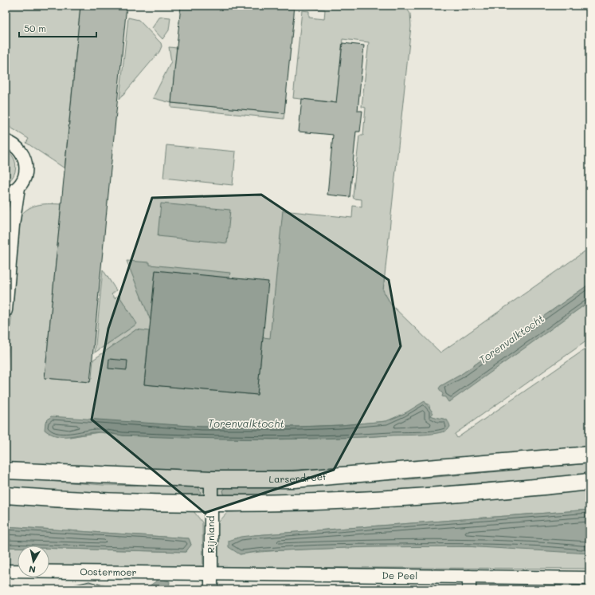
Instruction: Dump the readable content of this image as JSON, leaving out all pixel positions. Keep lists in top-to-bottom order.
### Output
{
  "streets": {
    "main road": ["Larserdreef"],
    "street": ["Rijnland", "Oostermoer", "De Peel"]
  },
  "crossings": [
    ["Larserdreef", "Rijnland"],
    ["Rijnland", "Oostermoer"],
    ["Rijnland", "De Peel"],
    ["Oostermoer", "De Peel"]
  ],
  "water": ["Torenvalktocht"],
  "scale_bar": "50 m",
  "north": "bottom"
}
